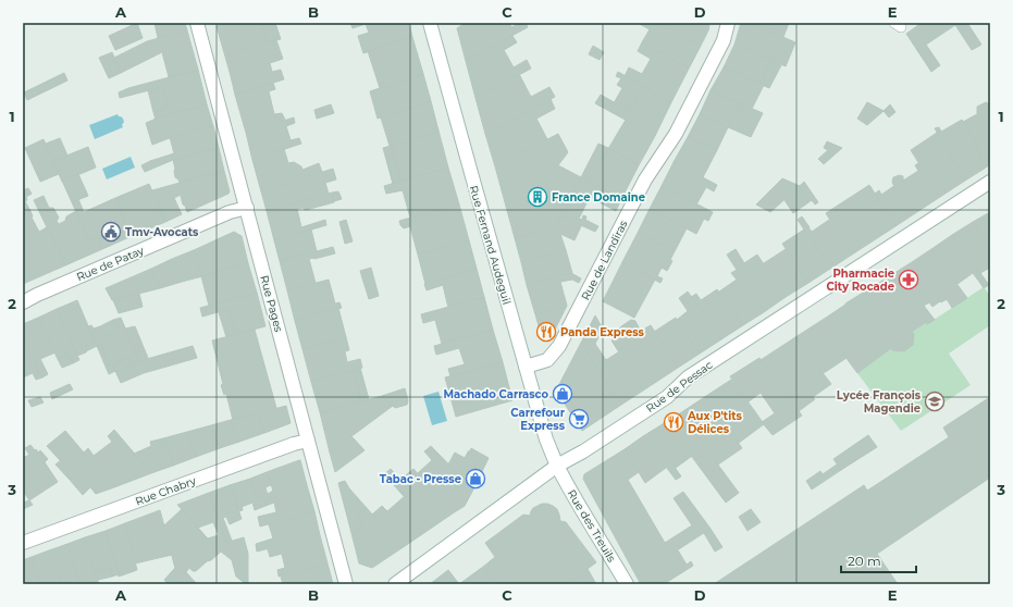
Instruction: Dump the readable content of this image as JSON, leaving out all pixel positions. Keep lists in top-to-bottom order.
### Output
{
  "streets": {
    "street": [
      "Rue Fernand Audeguil",
      "Rue de Landiras",
      "Rue de Patay",
      "Rue Pages",
      "Rue de Pessac",
      "Rue Chabry",
      "Rue des Treuils"
    ]
  },
  "crossings": [
    ["Rue Fernand Audeguil", "Rue de Landiras"],
    ["Rue Fernand Audeguil", "Rue de Pessac"],
    ["Rue Fernand Audeguil", "Rue des Treuils"],
    ["Rue de Patay", "Rue Pages"],
    ["Rue Pages", "Rue Chabry"],
    ["Rue de Pessac", "Rue des Treuils"]
  ],
  "places": {
    "building": ["France Domaine"],
    "public building": ["Tmv-Avocats"],
    "pharmacy": ["Pharmacie City Rocade"],
    "restaurant": ["Panda Express", "Aux P'tits Délices"],
    "shop": ["Machado Carrasco", "Tabac - Presse"],
    "school or university": ["Lycée François Magendie"],
    "supermarket": ["Carrefour Express"]
  },
  "scale_bar": "20 m",
  "grid": {
    "columns": [
      "A",
      "B",
      "C",
      "D",
      "E"
    ],
    "rows": ["1", "2", "3"]
  }
}
